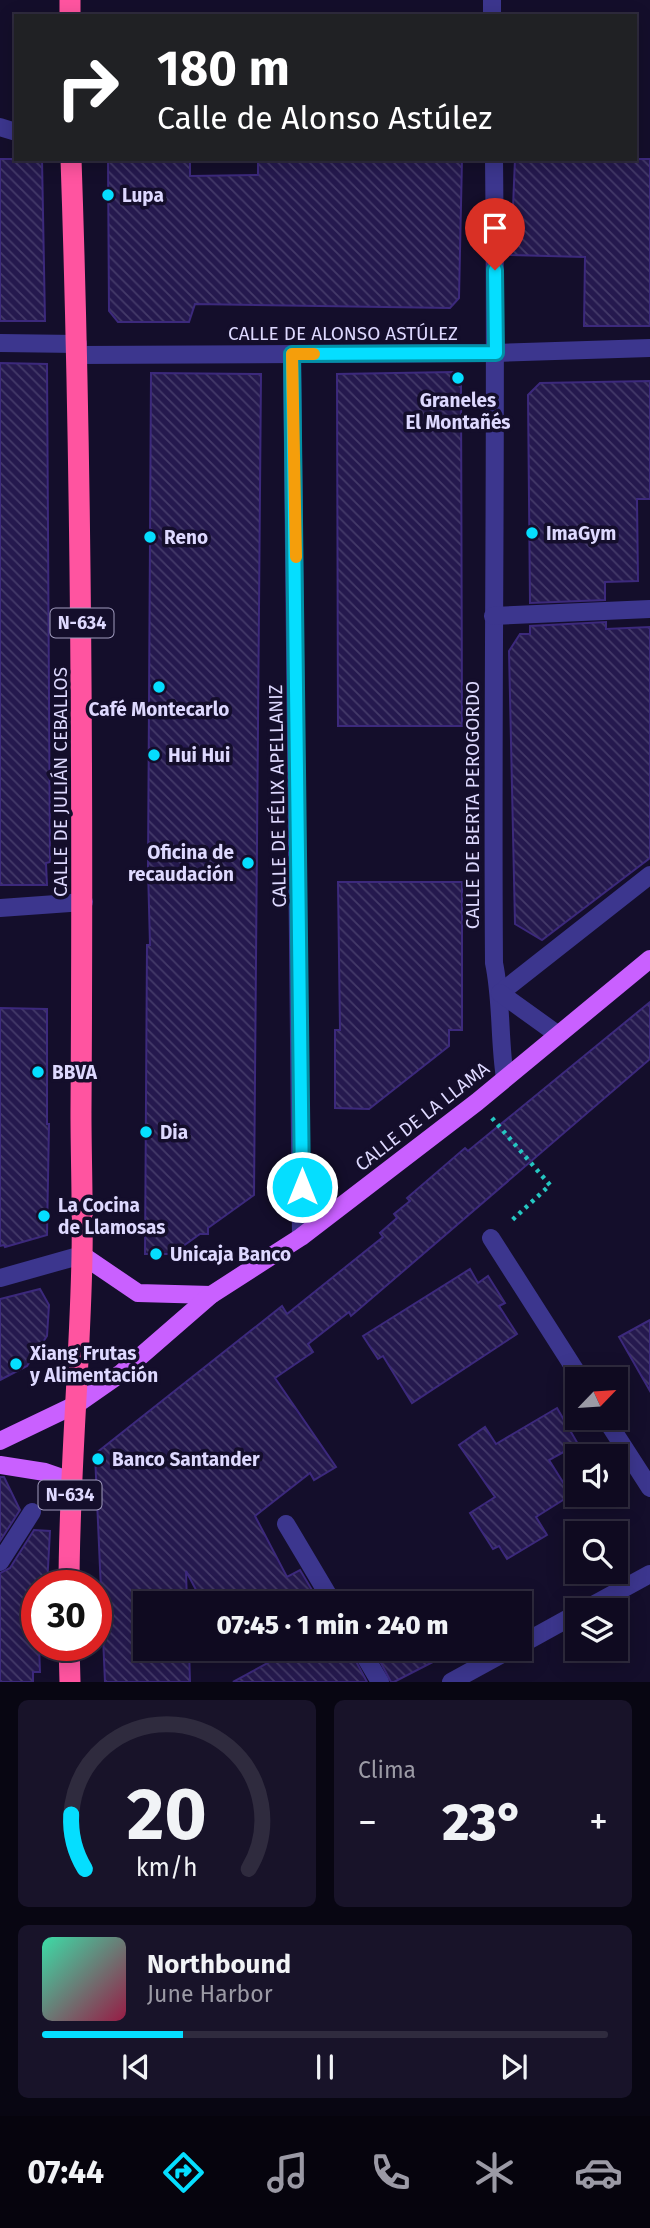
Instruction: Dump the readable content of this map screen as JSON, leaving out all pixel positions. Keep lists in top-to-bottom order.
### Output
{
  "streets": {
    "highway": ["N-634", "CALLE DE JULIÁN CEBALLOS"],
    "main road": ["CALLE DE LA LLAMA"],
    "street": ["CALLE DE ALONSO ASTÚLEZ", "CALLE DE FÉLIX APELLANIZ", "CALLE DE BERTA PEROGORDO"]
  },
  "crossings": [
    ["CALLE DE ALONSO ASTÚLEZ", "CALLE DE JULIÁN CEBALLOS"],
    ["CALLE DE ALONSO ASTÚLEZ", "CALLE DE FÉLIX APELLANIZ"],
    ["CALLE DE ALONSO ASTÚLEZ", "CALLE DE BERTA PEROGORDO"],
    ["N-634", "CALLE DE JULIÁN CEBALLOS"],
    ["N-634", "CALLE DE LA LLAMA"],
    ["CALLE DE JULIÁN CEBALLOS", "CALLE DE LA LLAMA"],
    ["CALLE DE FÉLIX APELLANIZ", "CALLE DE LA LLAMA"],
    ["CALLE DE BERTA PEROGORDO", "CALLE DE LA LLAMA"]
  ],
  "places": [
    "Lupa",
    "Graneles El Montañés",
    "ImaGym",
    "Reno",
    "Café Montecarlo",
    "Hui Hui",
    "Oficina de recaudación",
    "BBVA",
    "Dia",
    "La Cocina de Llamosas",
    "Unicaja Banco",
    "Xiang Frutas y Alimentación",
    "Banco Santander"
  ],
  "north": "top right",
  "page": {
    "turn": ["180 m", "Calle de Alonso Astúlez"],
    "limit": "30",
    "trip": "07:45 · 1 min · 240 m",
    "tile": "Clima",
    "heat": ["−", "23°", "+"],
    "song": ["Northbound", "June Harbor"],
    "tabs": "07:44",
    "gauge": ["20", "km/h"]
  }
}
